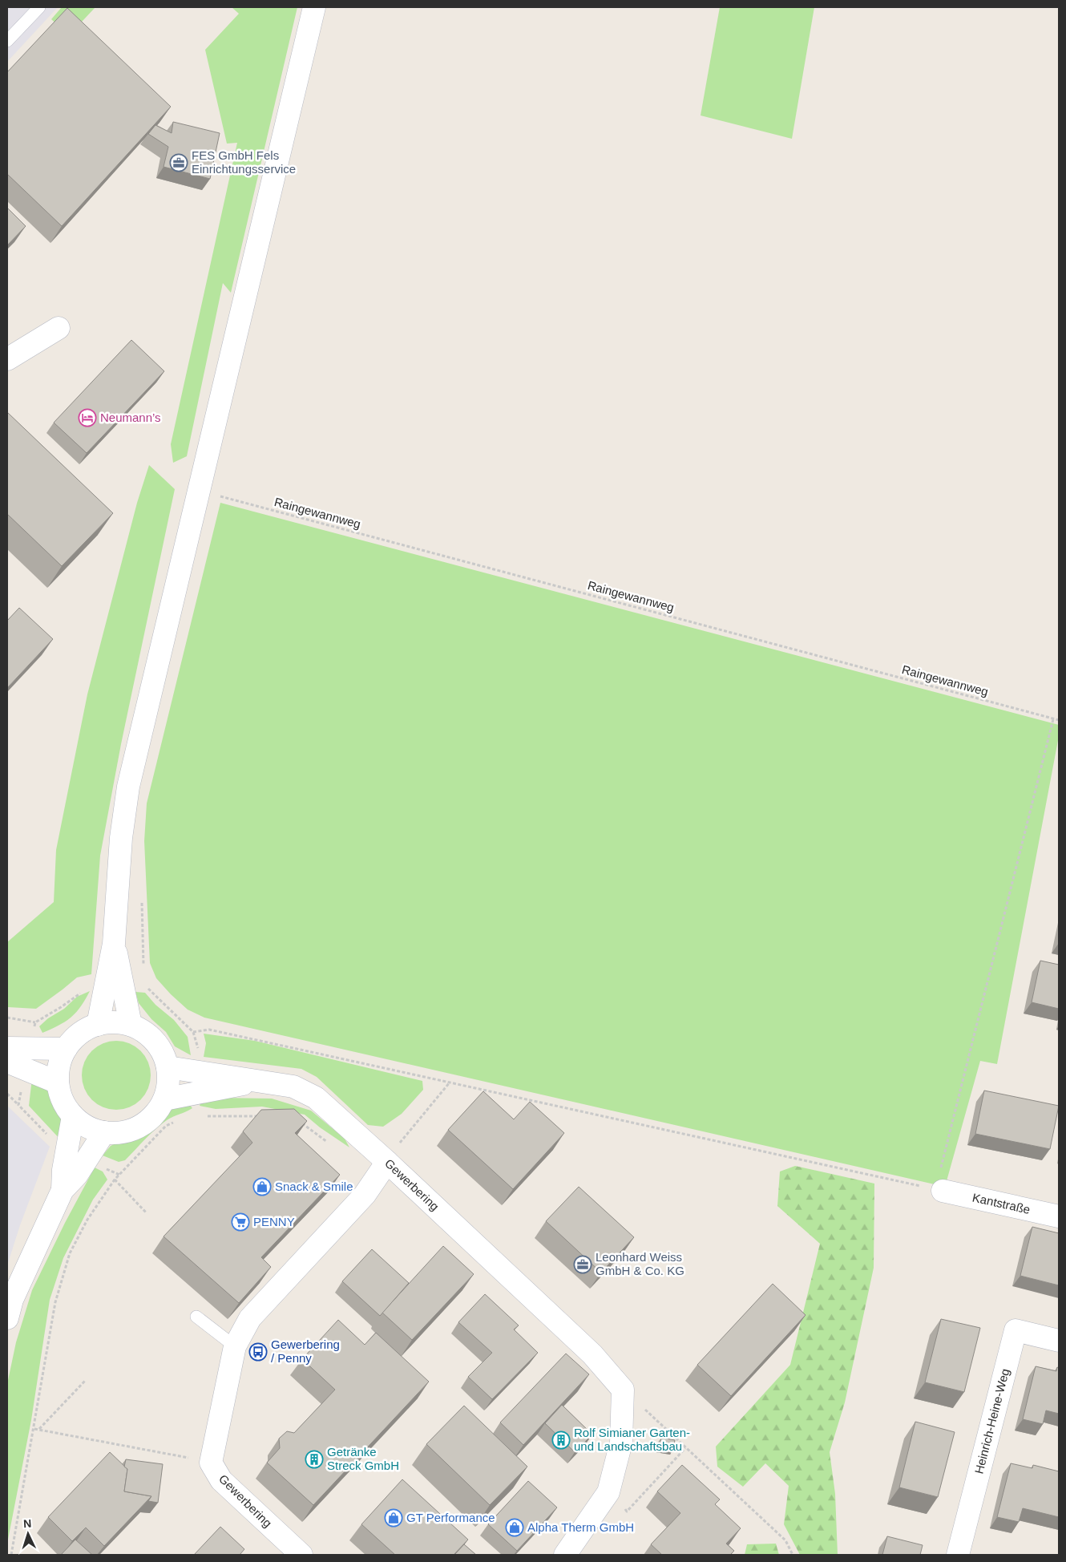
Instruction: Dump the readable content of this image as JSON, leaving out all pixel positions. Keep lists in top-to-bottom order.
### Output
{
  "streets": {
    "street": ["Gewerbering", "Kantstraße", "Heinrich-Heine-Weg"],
    "path": ["Raingewannweg"]
  },
  "places": {
    "office": ["FES GmbH Fels Einrichtungsservice", "Leonhard Weiss GmbH & Co. KG"],
    "hotel": ["Neumann’s"],
    "shop": ["Snack & Smile", "GT Performance", "Alpha Therm GmbH"],
    "supermarket": ["PENNY"],
    "bus stop": ["Gewerbering / Penny"],
    "building": ["Rolf Simianer Garten- und Landschaftsbau", "Getränke Streck GmbH"]
  },
  "north": "top"
}
